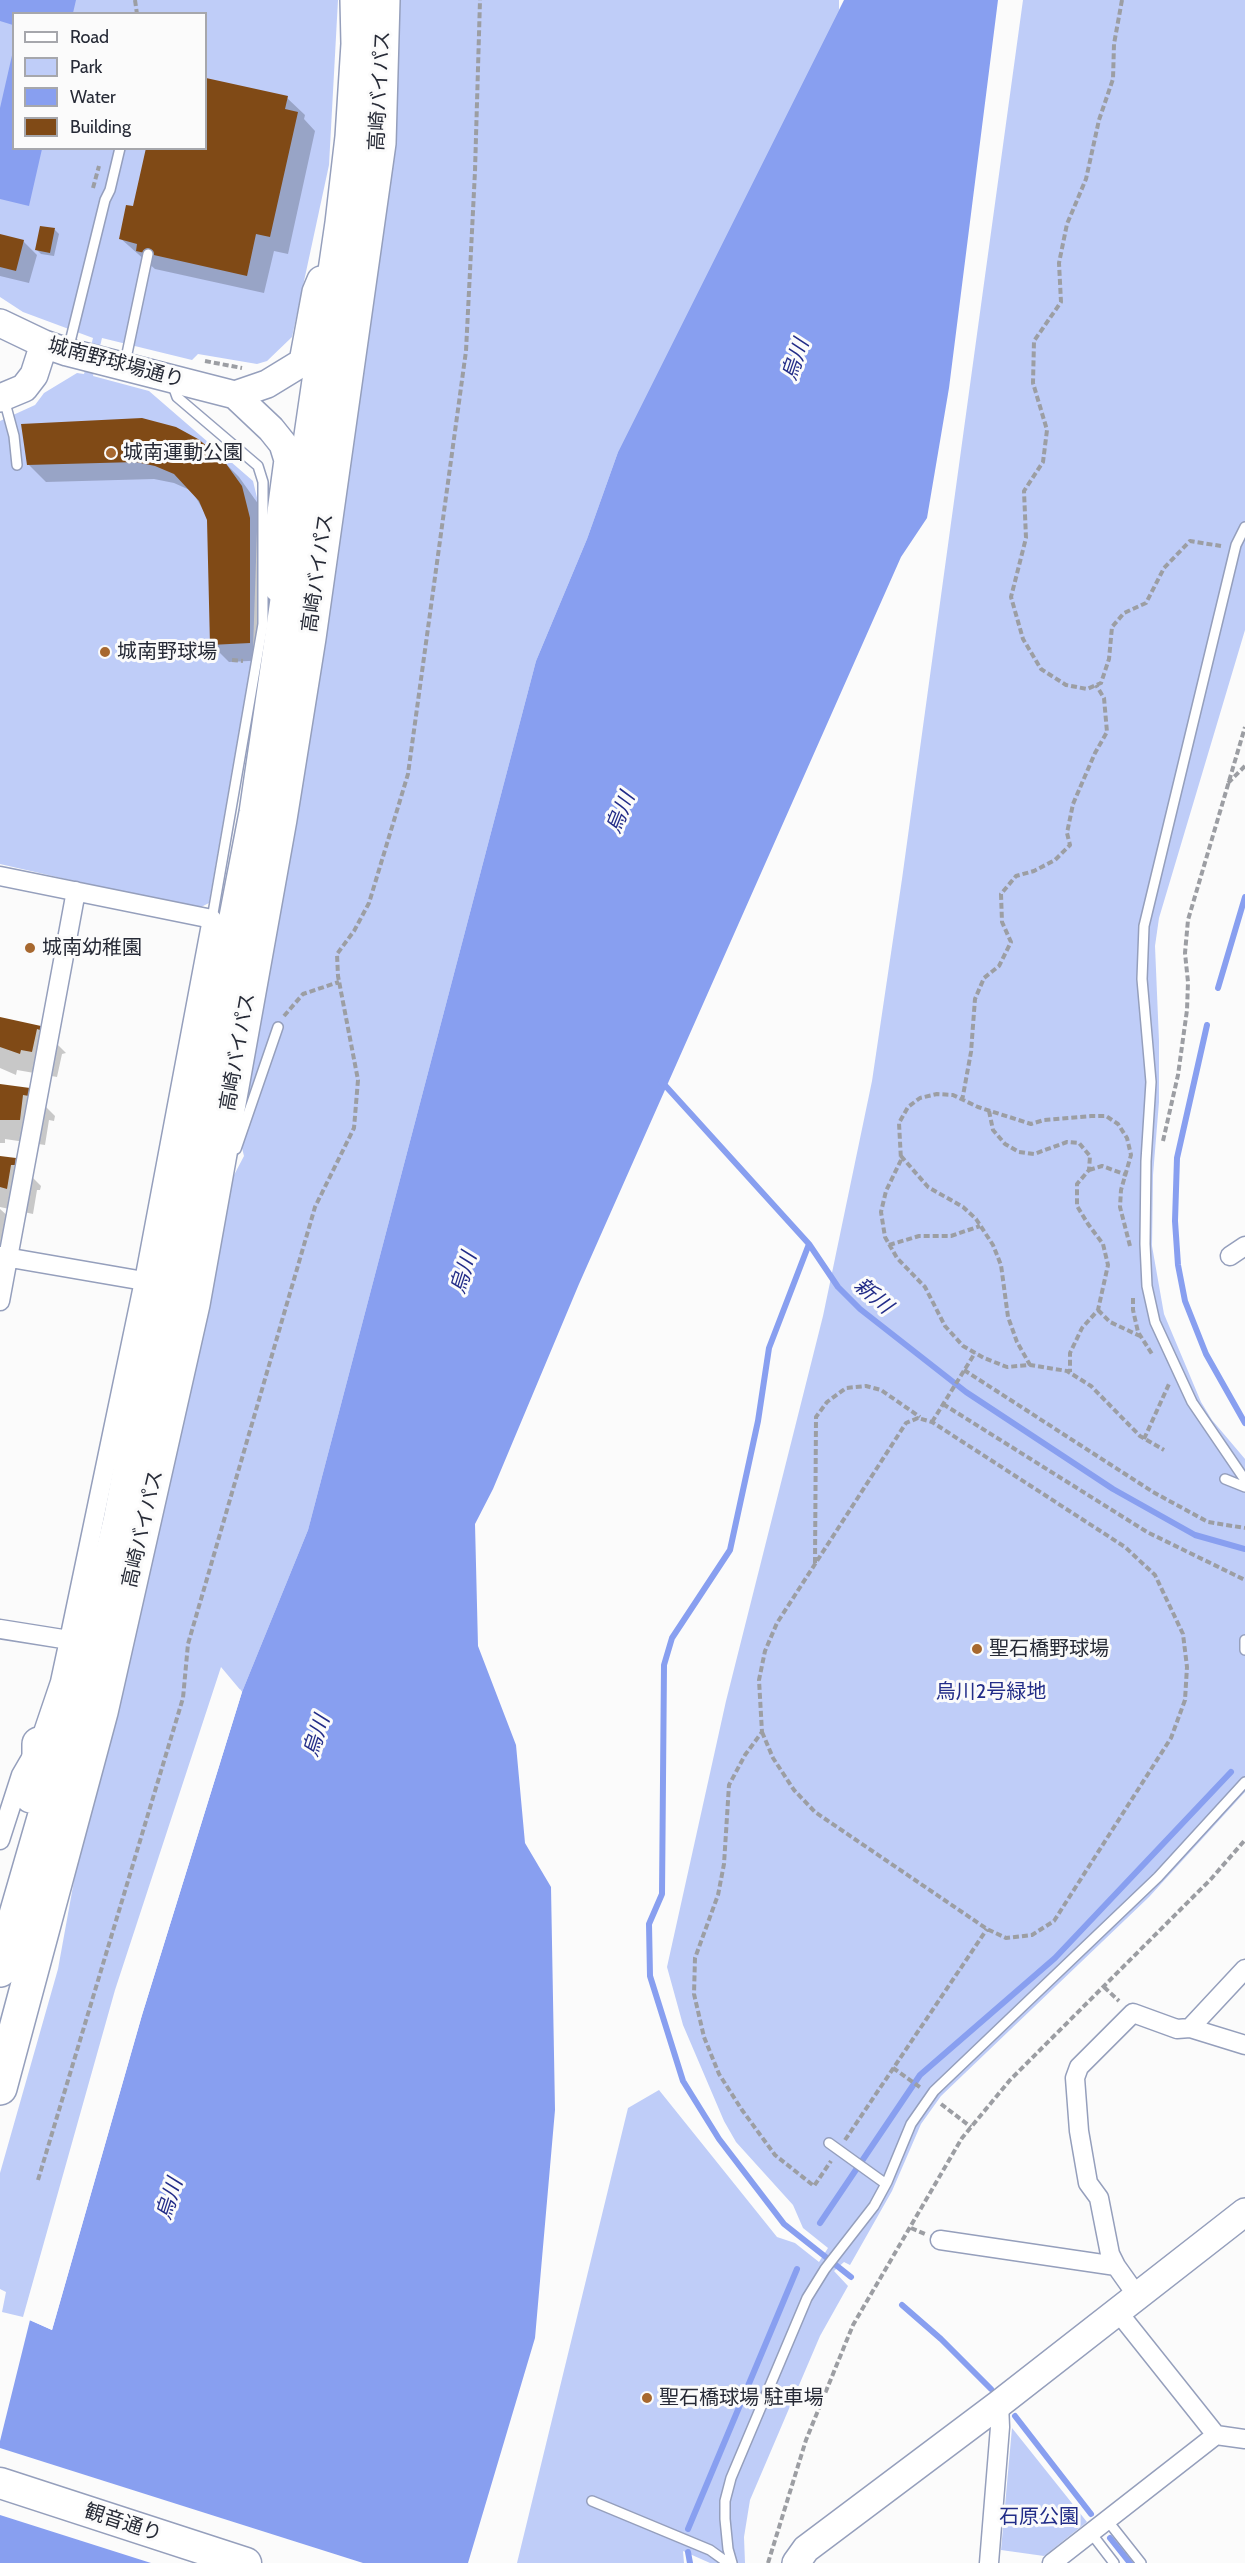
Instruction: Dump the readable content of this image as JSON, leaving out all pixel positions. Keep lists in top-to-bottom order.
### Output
{
  "streets": {
    "highway": ["高崎バイパス"],
    "main road": ["観音通り"],
    "street": ["城南野球場通り"]
  },
  "water": ["烏川", "新川"],
  "parks": ["烏川2号緑地", "石原公園"],
  "places": [
    "城南運動公園",
    "城南野球場",
    "城南幼稚園",
    "聖石橋野球場",
    "聖石橋球場 駐車場"
  ],
  "legend": [
    "Road",
    "Park",
    "Water",
    "Building"
  ]
}
